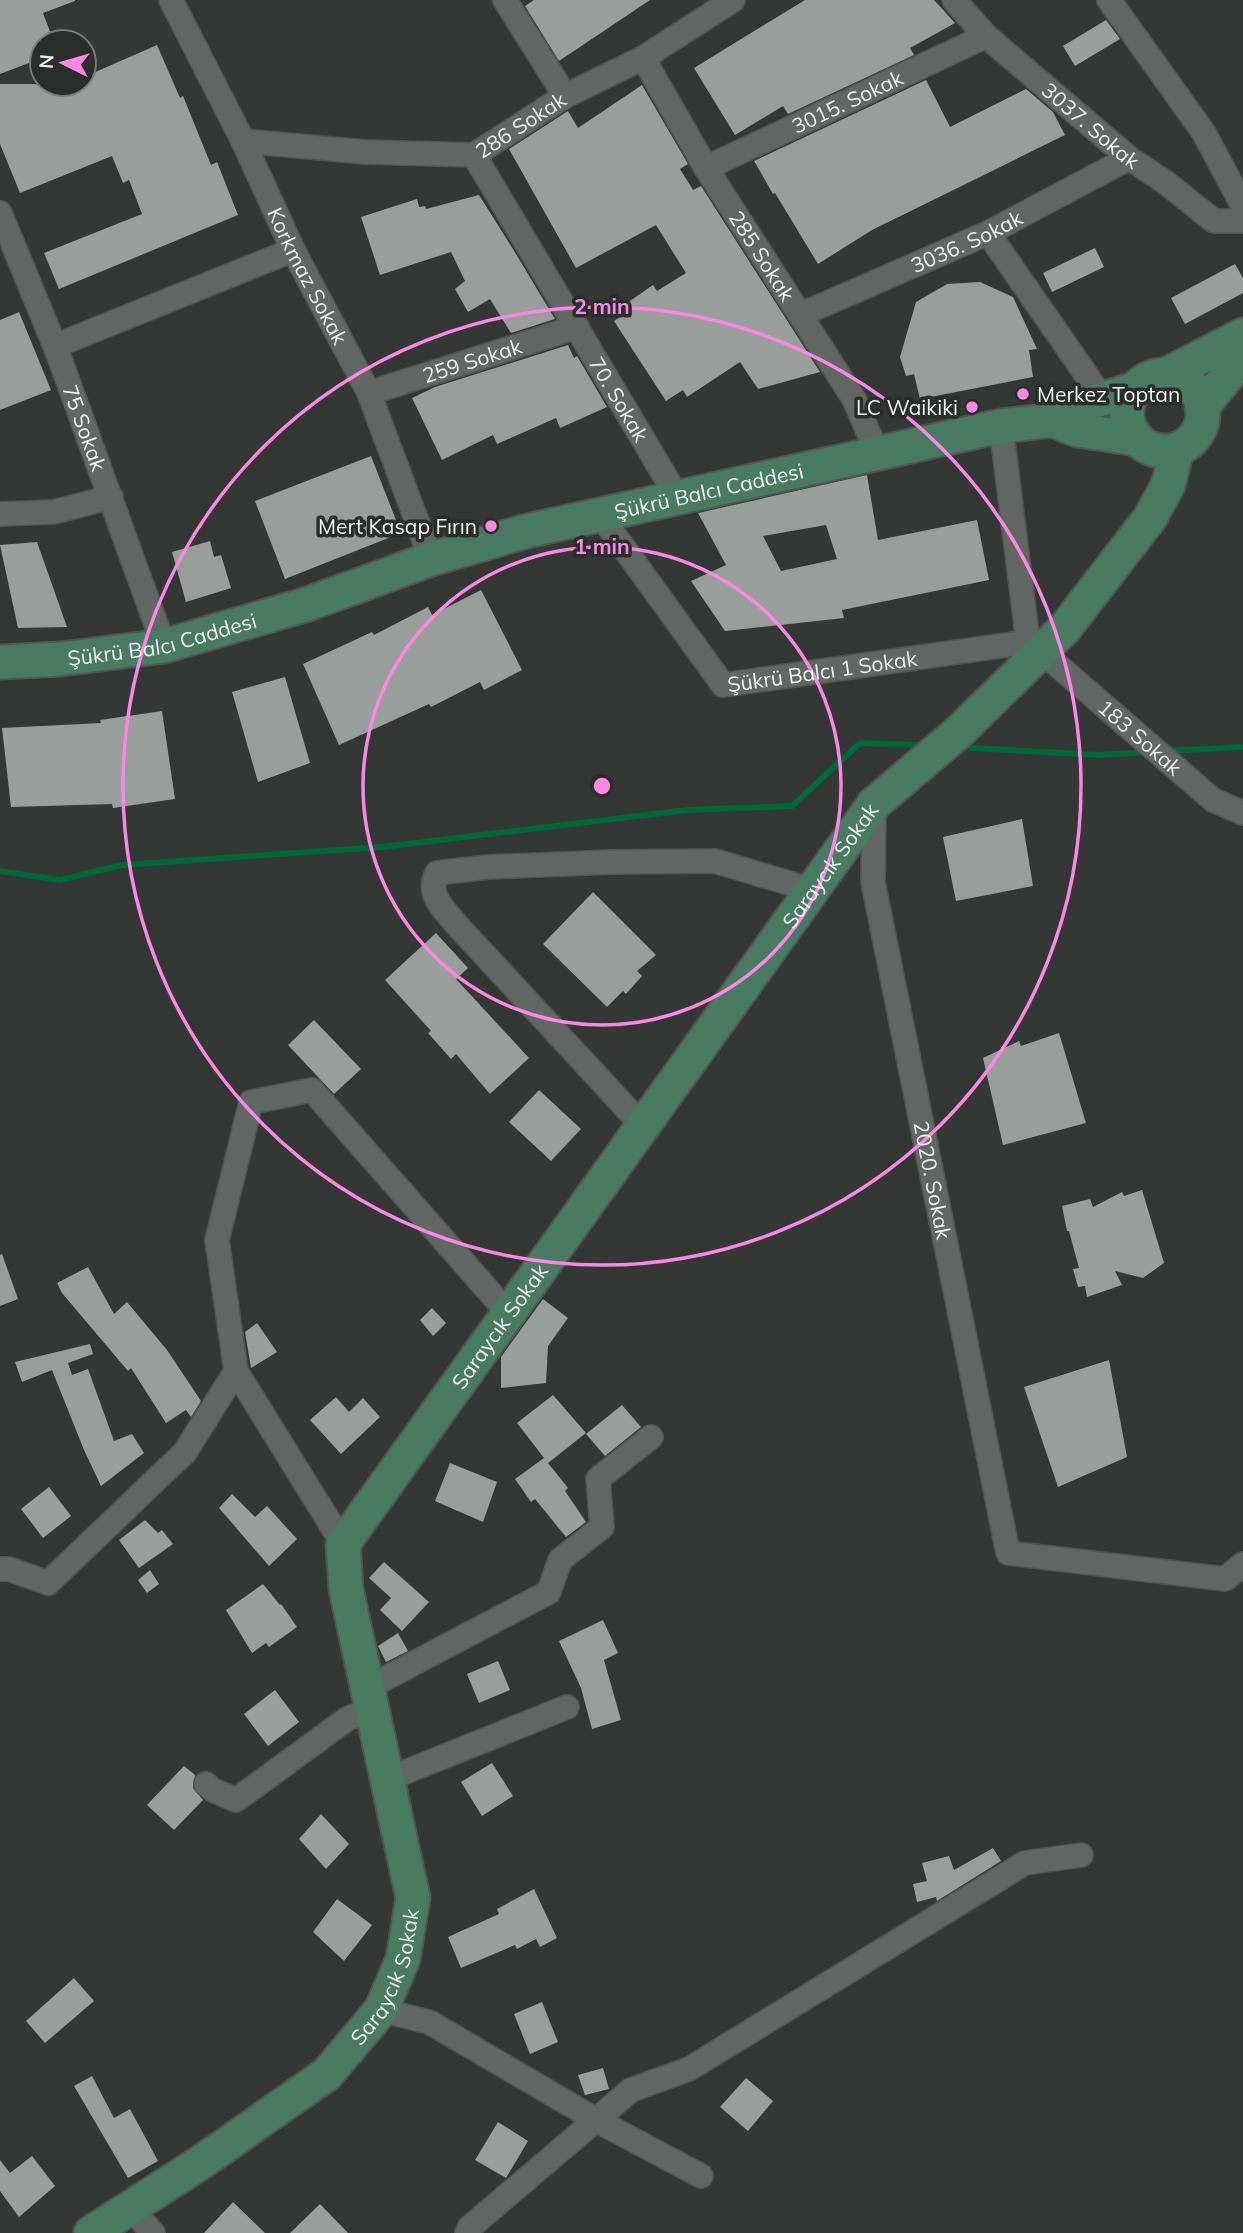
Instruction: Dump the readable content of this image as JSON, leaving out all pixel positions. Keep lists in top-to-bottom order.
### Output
{
  "streets": {
    "street": [
      "3015. Sokak",
      "286 Sokak",
      "3037. Sokak",
      "3036. Sokak",
      "285 Sokak",
      "Korkmaz Sokak",
      "259 Sokak",
      "70. Sokak",
      "75 Sokak",
      "Şükrü Balcı Caddesi",
      "Şükrü Balcı 1 Sokak",
      "183 Sokak",
      "Saraycık Sokak",
      "2020. Sokak"
    ]
  },
  "crossings": [
    ["3015. Sokak", "3037. Sokak"],
    ["3015. Sokak", "285 Sokak"],
    ["286 Sokak", "285 Sokak"],
    ["286 Sokak", "Korkmaz Sokak"],
    ["286 Sokak", "70. Sokak"],
    ["3037. Sokak", "3036. Sokak"],
    ["3036. Sokak", "285 Sokak"],
    ["285 Sokak", "Şükrü Balcı Caddesi"],
    ["Korkmaz Sokak", "259 Sokak"],
    ["Korkmaz Sokak", "Şükrü Balcı Caddesi"],
    ["259 Sokak", "70. Sokak"],
    ["70. Sokak", "Şükrü Balcı Caddesi"],
    ["75 Sokak", "Şükrü Balcı Caddesi"],
    ["Şükrü Balcı Caddesi", "Şükrü Balcı 1 Sokak"],
    ["Şükrü Balcı Caddesi", "Saraycık Sokak"],
    ["Şükrü Balcı 1 Sokak", "183 Sokak"],
    ["Şükrü Balcı 1 Sokak", "Saraycık Sokak"],
    ["183 Sokak", "Saraycık Sokak"],
    ["Saraycık Sokak", "2020. Sokak"]
  ],
  "places": ["Merkez Toptan", "LC Waikiki", "Mert Kasap Fırın"],
  "north": "left",
  "rings": ["2 min", "1 min"]
}
